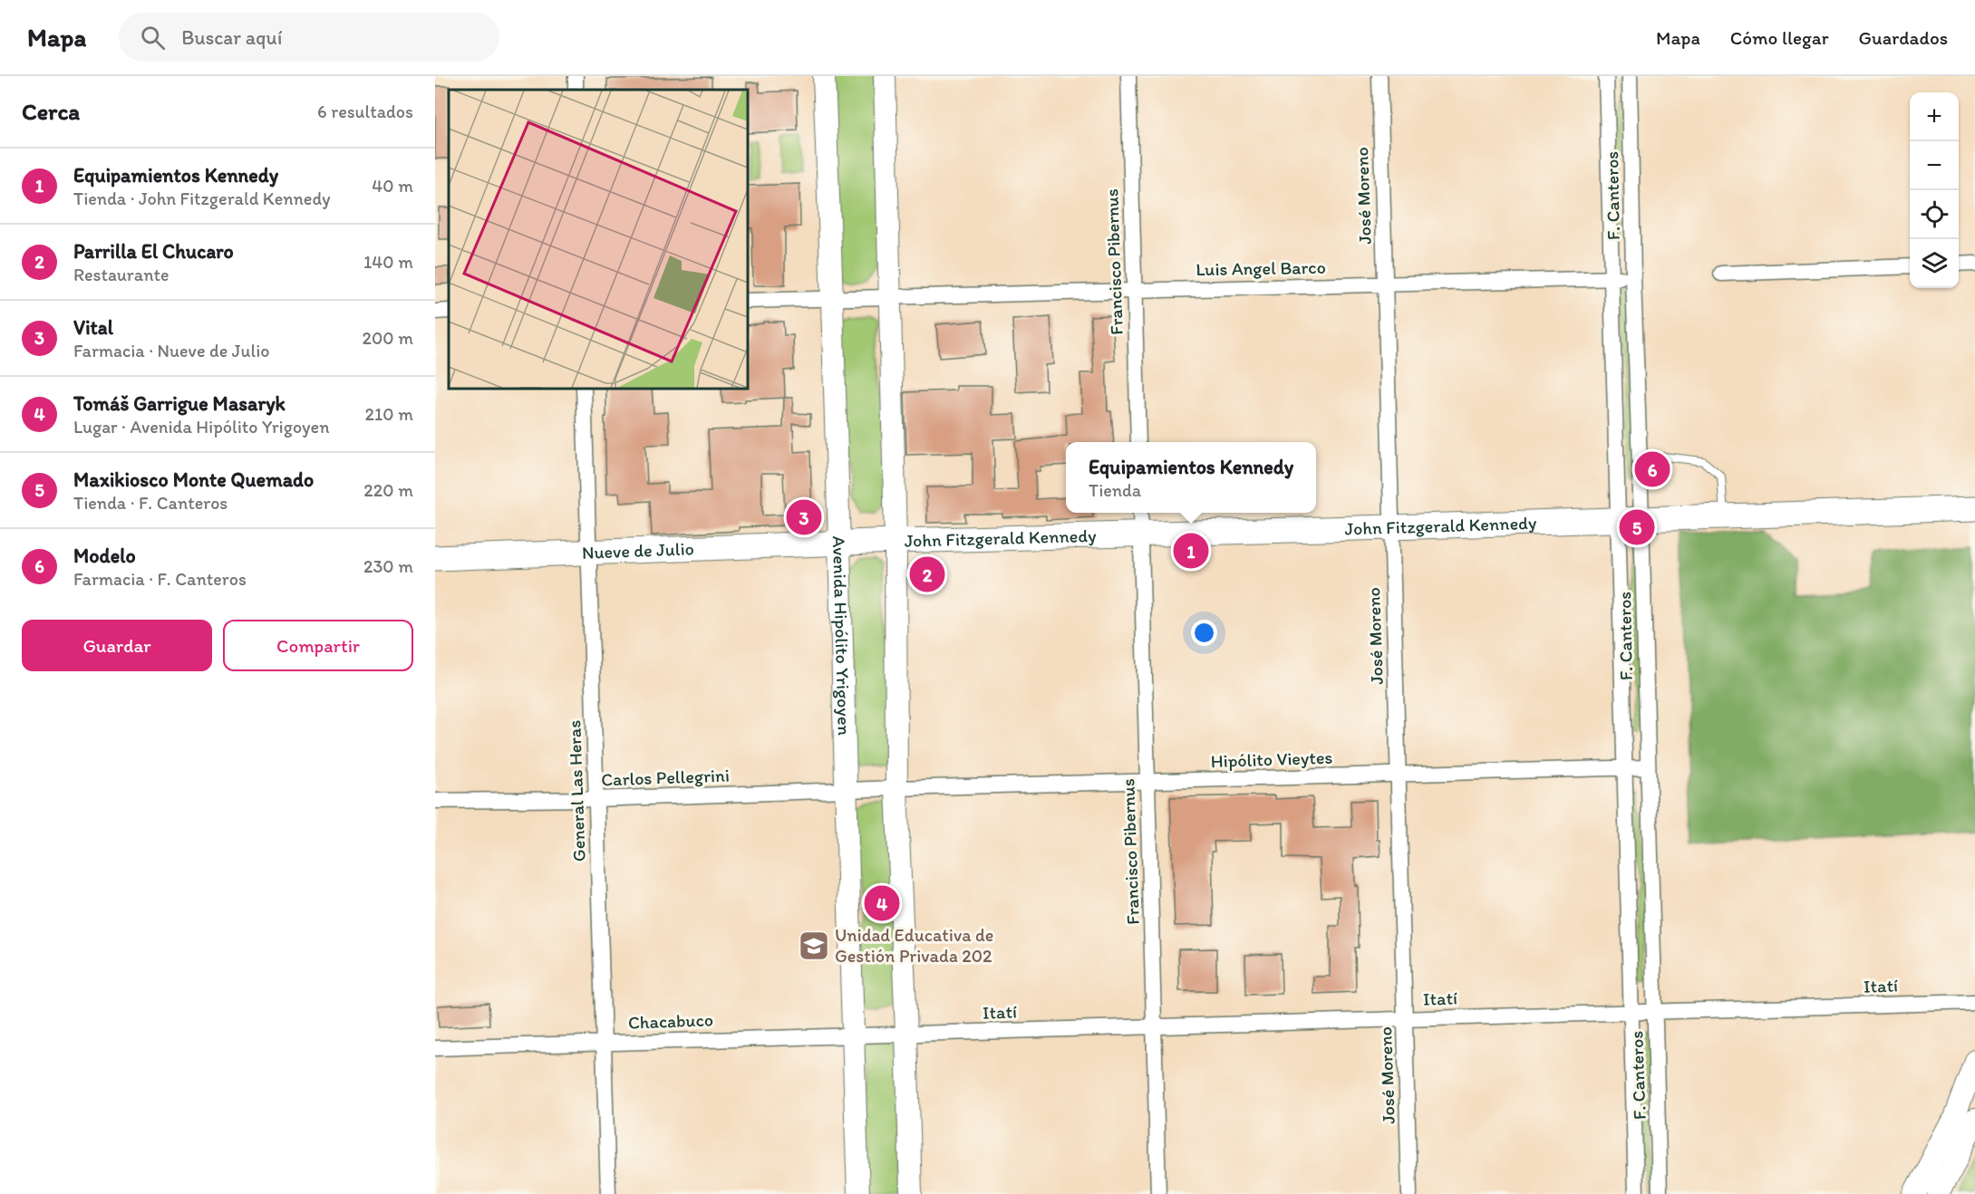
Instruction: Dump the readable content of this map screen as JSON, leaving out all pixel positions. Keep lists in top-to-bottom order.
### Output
{
  "streets": {
    "main road": ["John Fitzgerald Kennedy", "Nueve de Julio", "Avenida Hipólito Yrigoyen"],
    "street": [
      "José Moreno",
      "F. Canteros",
      "Francisco Pibernus",
      "Luis Angel Barco",
      "Hipólito Vieytes",
      "Carlos Pellegrini",
      "General Las Heras",
      "Itatí",
      "Chacabuco"
    ]
  },
  "crossings": [
    ["José Moreno", "Luis Angel Barco"],
    ["José Moreno", "John Fitzgerald Kennedy"],
    ["José Moreno", "Hipólito Vieytes"],
    ["José Moreno", "Itatí"],
    ["F. Canteros", "Luis Angel Barco"],
    ["F. Canteros", "John Fitzgerald Kennedy"],
    ["F. Canteros", "Hipólito Vieytes"],
    ["F. Canteros", "Itatí"],
    ["Francisco Pibernus", "Luis Angel Barco"],
    ["Francisco Pibernus", "John Fitzgerald Kennedy"],
    ["Francisco Pibernus", "Hipólito Vieytes"],
    ["Francisco Pibernus", "Itatí"],
    ["Luis Angel Barco", "Avenida Hipólito Yrigoyen"],
    ["John Fitzgerald Kennedy", "Nueve de Julio"],
    ["John Fitzgerald Kennedy", "Avenida Hipólito Yrigoyen"],
    ["Nueve de Julio", "Avenida Hipólito Yrigoyen"],
    ["Nueve de Julio", "General Las Heras"],
    ["Avenida Hipólito Yrigoyen", "Carlos Pellegrini"],
    ["Avenida Hipólito Yrigoyen", "Chacabuco"],
    ["Hipólito Vieytes", "Carlos Pellegrini"],
    ["Carlos Pellegrini", "General Las Heras"],
    ["General Las Heras", "Chacabuco"],
    ["Itatí", "Chacabuco"]
  ],
  "places": {
    "school or university": ["Unidad Educativa de Gestión Privada 202"]
  },
  "page": {
    "header": "Mapa",
    "search": "Buscar aquí",
    "nav": ["Mapa", "Cómo llegar", "Guardados"],
    "heading": ["Cerca", "6 resultados"],
    "map_buttons": ["+", "−"],
    "list": [
      {
        "mark": "1",
        "name": "Equipamientos Kennedy",
        "note": "Tienda · John Fitzgerald Kennedy",
        "value": "40 m"
      },
      {
        "mark": "2",
        "name": "Parrilla El Chucaro",
        "note": "Restaurante",
        "value": "140 m"
      },
      {
        "mark": "3",
        "name": "Vital",
        "note": "Farmacia · Nueve de Julio",
        "value": "200 m"
      },
      {
        "mark": "4",
        "name": "Tomáš Garrigue Masaryk",
        "note": "Lugar · Avenida Hipólito Yrigoyen",
        "value": "210 m"
      },
      {
        "mark": "5",
        "name": "Maxikiosco Monte Quemado",
        "note": "Tienda · F. Canteros",
        "value": "220 m"
      },
      {
        "mark": "6",
        "name": "Modelo",
        "note": "Farmacia · F. Canteros",
        "value": "230 m"
      }
    ],
    "popup": ["Equipamientos Kennedy", "Tienda"],
    "pins": [
      "6",
      "3",
      "5",
      "1",
      "2",
      "4"
    ],
    "buttons": ["Guardar", "Compartir"]
  }
}
